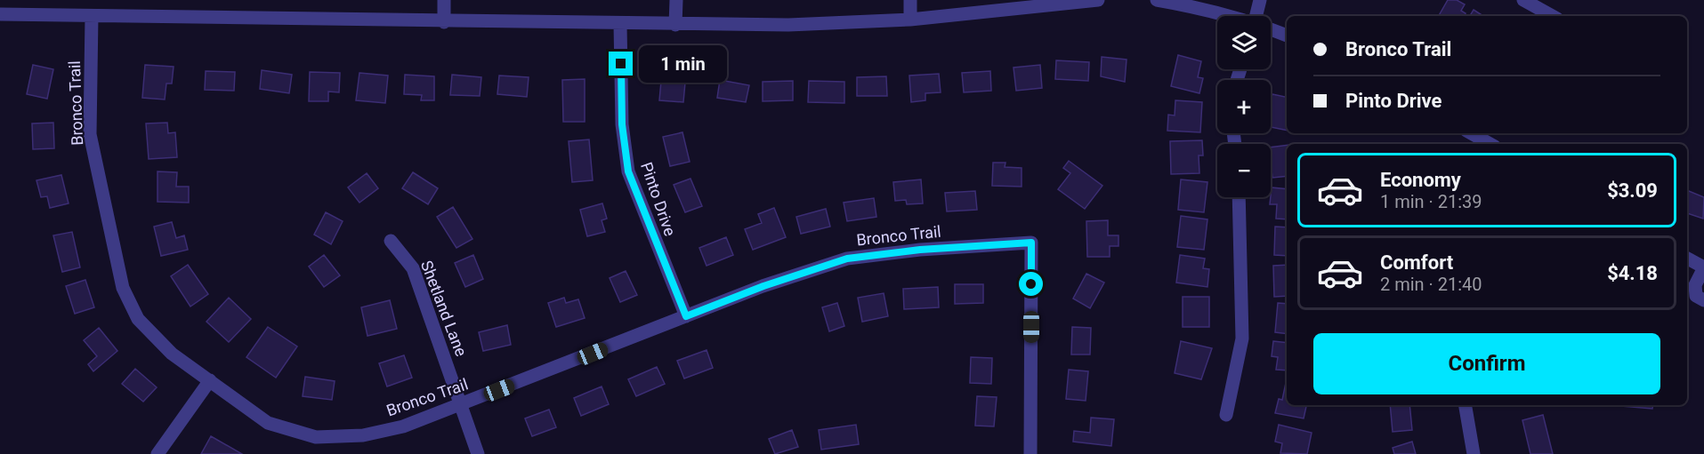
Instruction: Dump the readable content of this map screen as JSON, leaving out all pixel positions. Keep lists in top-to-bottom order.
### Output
{
  "streets": {
    "street": ["Bronco Trail", "Pinto Drive", "Shetland Lane"]
  },
  "crossings": [
    ["Bronco Trail", "Pinto Drive"],
    ["Bronco Trail", "Shetland Lane"]
  ],
  "page": {
    "map_buttons": ["+", "−"],
    "banner": ["Bronco Trail", "Pinto Drive"],
    "bubble": "1 min",
    "list": [
      {
        "name": "Economy",
        "note": "1 min · 21:39",
        "value": "$3.09"
      },
      {
        "name": "Comfort",
        "note": "2 min · 21:40",
        "value": "$4.18"
      }
    ],
    "buttons": "Confirm"
  }
}
